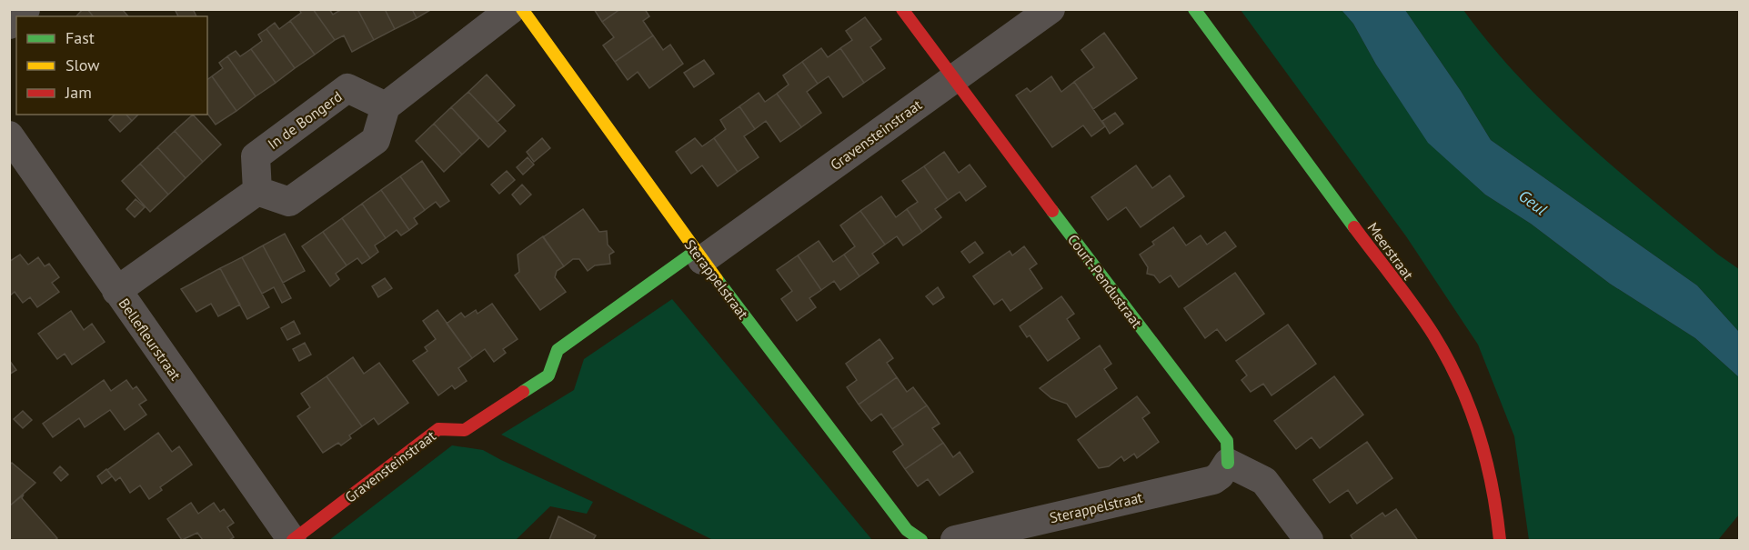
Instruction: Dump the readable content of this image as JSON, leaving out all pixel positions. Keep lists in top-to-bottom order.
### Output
{
  "streets": {
    "street": [
      "In de Bongerd",
      "Gravensteinstraat",
      "Meerstraat",
      "Sterappelstraat",
      "Court-Pendustraat",
      "Bellefleurstraat"
    ]
  },
  "crossings": [
    ["Gravensteinstraat", "Sterappelstraat"],
    ["Gravensteinstraat", "Court-Pendustraat"],
    ["Gravensteinstraat", "Bellefleurstraat"],
    ["Sterappelstraat", "Court-Pendustraat"]
  ],
  "water": ["Geul"],
  "legend": ["Fast", "Slow", "Jam"]
}
